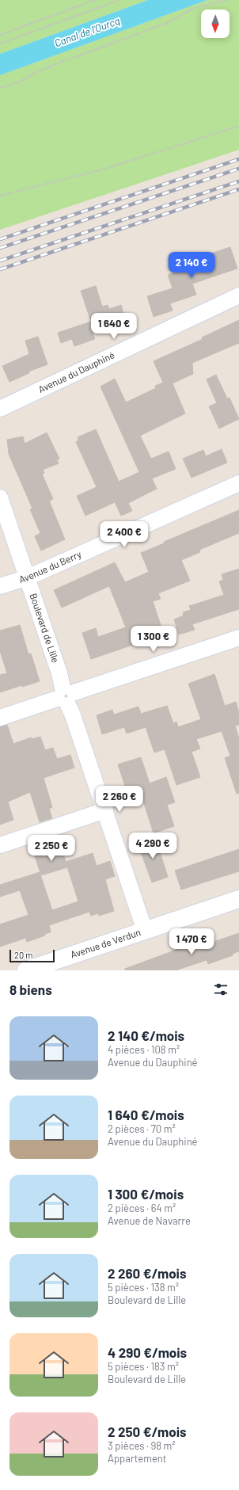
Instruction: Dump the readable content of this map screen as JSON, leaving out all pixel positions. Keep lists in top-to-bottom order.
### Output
{
  "streets": {
    "street": [
      "Avenue du Dauphiné",
      "Avenue du Berry",
      "Boulevard de Lille",
      "Avenue de Verdun"
    ]
  },
  "crossings": [
    ["Avenue du Berry", "Boulevard de Lille"],
    ["Boulevard de Lille", "Avenue de Verdun"]
  ],
  "water": ["Canal de l'Ourcq"],
  "scale_bar": "20 m",
  "north": "bottom",
  "page": {
    "price": [
      "2 140 €",
      "1 640 €",
      "2 400 €",
      "1 300 €",
      "2 260 €",
      "4 290 €",
      "2 250 €",
      "1 470 €"
    ],
    "scale": "20 m",
    "heading": "8 biens",
    "list": [
      {
        "name": "2 140 €/mois",
        "note": "4 pièces · 108 m² · Avenue du Dauphiné"
      },
      {
        "name": "1 640 €/mois",
        "note": "2 pièces · 70 m² · Avenue du Dauphiné"
      },
      {
        "name": "1 300 €/mois",
        "note": "2 pièces · 64 m² · Avenue de Navarre"
      },
      {
        "name": "2 260 €/mois",
        "note": "5 pièces · 138 m² · Boulevard de Lille"
      },
      {
        "name": "4 290 €/mois",
        "note": "5 pièces · 183 m² · Boulevard de Lille"
      },
      {
        "name": "2 250 €/mois",
        "note": "3 pièces · 98 m² · Appartement"
      }
    ]
  }
}
